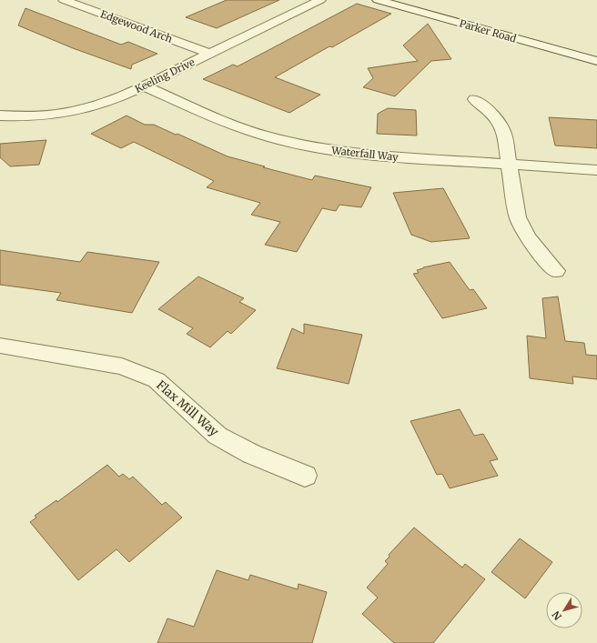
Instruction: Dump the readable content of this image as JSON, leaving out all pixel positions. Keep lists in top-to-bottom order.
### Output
{
  "streets": {
    "street": [
      "Edgewood Arch",
      "Parker Road",
      "Keeling Drive",
      "Waterfall Way",
      "Flax Mill Way"
    ]
  },
  "crossings": [
    ["Edgewood Arch", "Keeling Drive"],
    ["Keeling Drive", "Waterfall Way"]
  ],
  "north": "bottom left"
}
